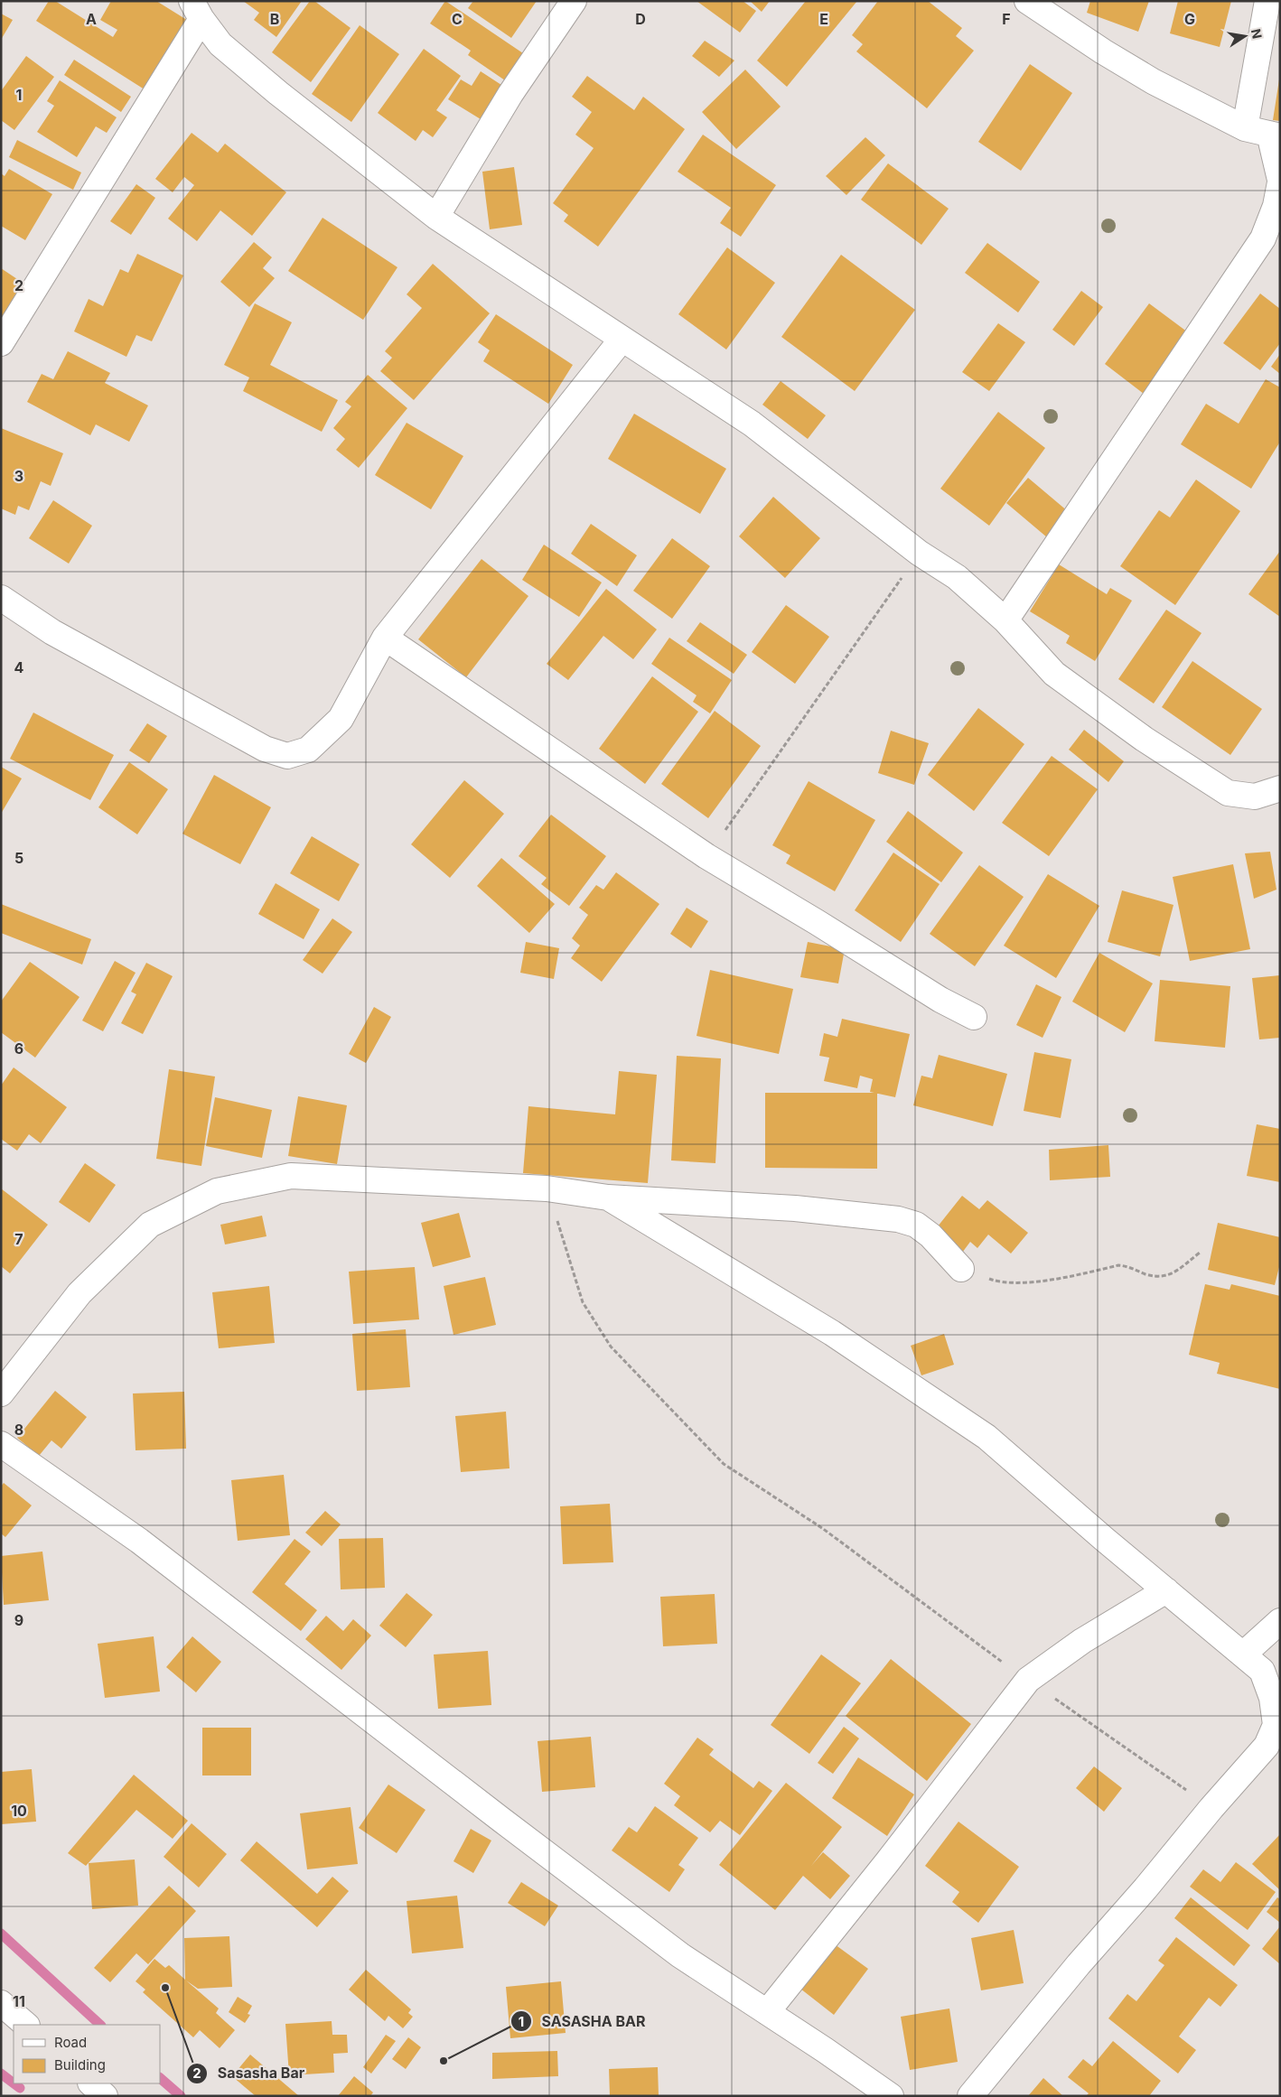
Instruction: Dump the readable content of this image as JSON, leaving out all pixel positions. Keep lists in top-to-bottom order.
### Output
{
  "places": ["Sasasha Bar", "SASASHA BAR"],
  "legend": ["Road", "Building"],
  "north": "right",
  "grid": {
    "columns": [
      "A",
      "B",
      "C",
      "D",
      "E",
      "F",
      "G"
    ],
    "rows": [
      "1",
      "2",
      "3",
      "4",
      "5",
      "6",
      "7",
      "8",
      "9",
      "10",
      "11"
    ]
  }
}
